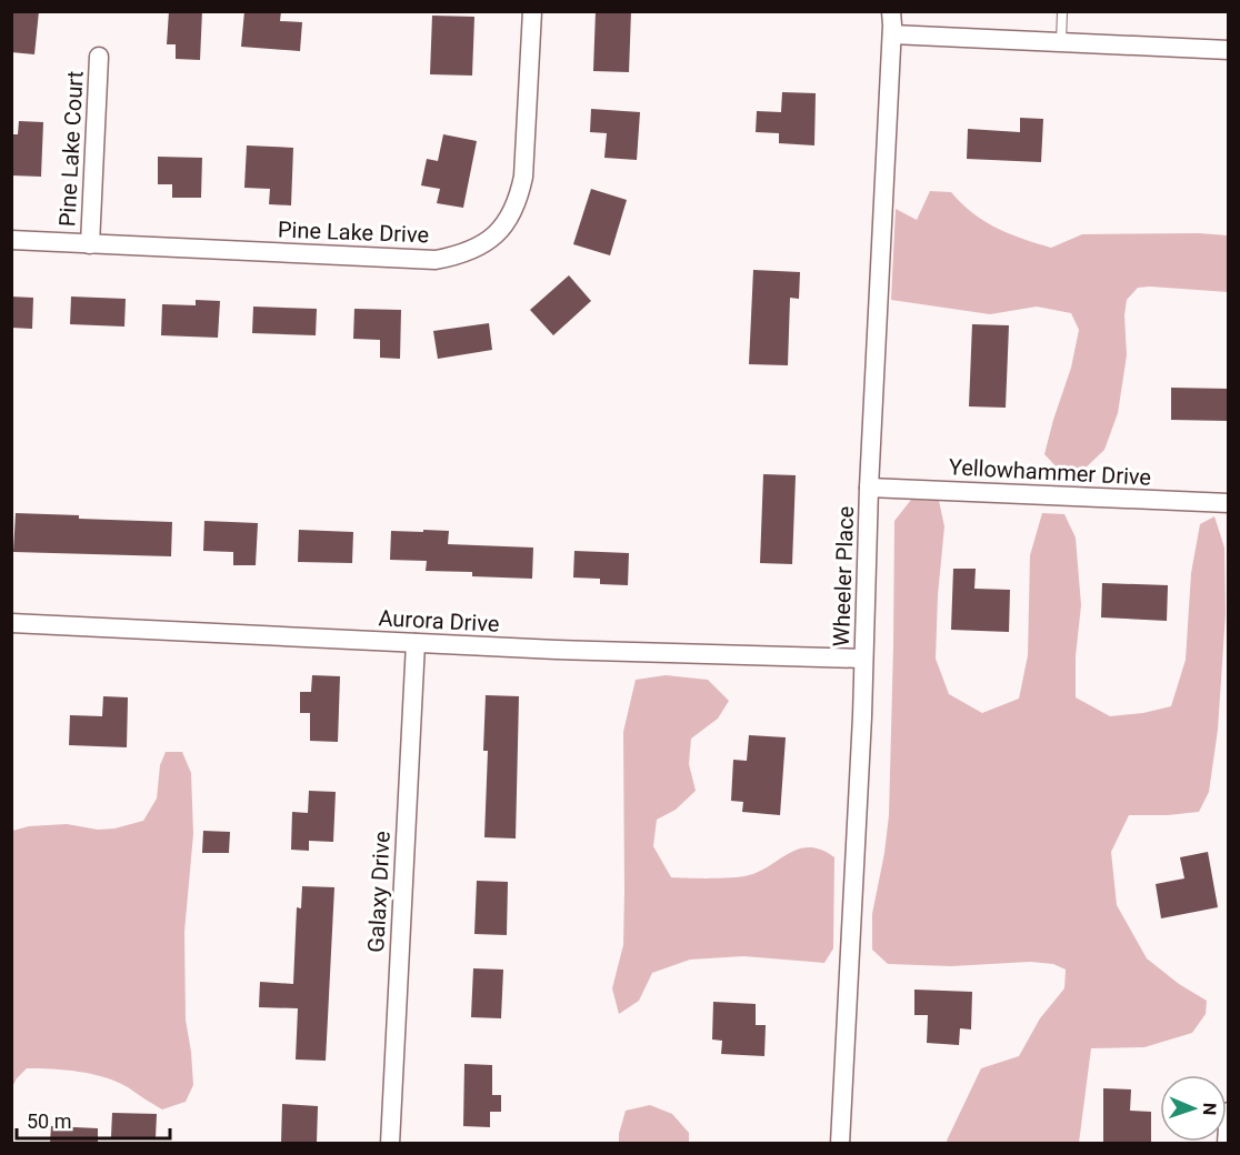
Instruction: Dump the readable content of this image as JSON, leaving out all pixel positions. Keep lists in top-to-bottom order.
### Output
{
  "streets": {
    "street": [
      "Pine Lake Court",
      "Pine Lake Drive",
      "Yellowhammer Drive",
      "Wheeler Place",
      "Aurora Drive",
      "Galaxy Drive"
    ]
  },
  "crossings": [
    ["Pine Lake Court", "Pine Lake Drive"],
    ["Yellowhammer Drive", "Wheeler Place"],
    ["Wheeler Place", "Aurora Drive"],
    ["Aurora Drive", "Galaxy Drive"]
  ],
  "scale_bar": "50 m",
  "north": "right"
}
